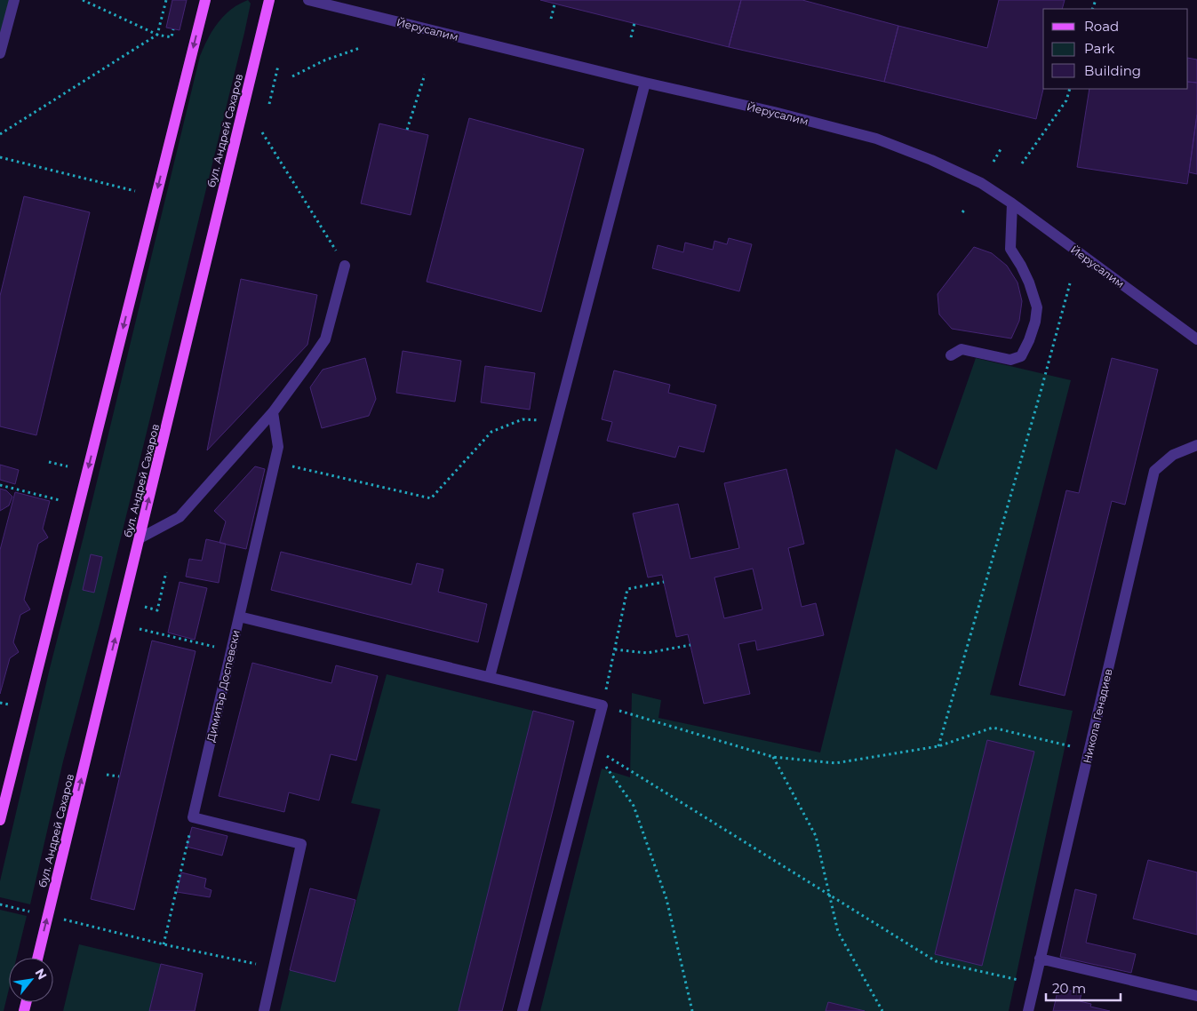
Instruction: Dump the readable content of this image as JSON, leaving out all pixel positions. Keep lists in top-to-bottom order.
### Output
{
  "streets": {
    "main road": ["бул. Андрей Сахаров"],
    "street": ["Йерусалим", "Димитър Доспевски", "Никола Генадиев"]
  },
  "legend": ["Road", "Park", "Building"],
  "scale_bar": "20 m",
  "north": "top right"
}
